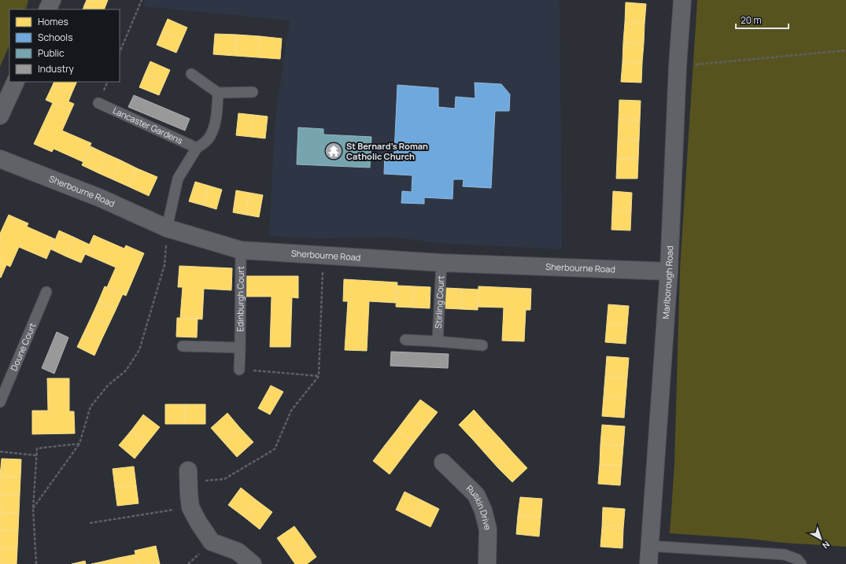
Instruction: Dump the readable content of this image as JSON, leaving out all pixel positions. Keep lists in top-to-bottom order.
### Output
{
  "streets": {
    "street": ["Sherbourne Road", "Marlborough Road", "Ruskin Drive"],
    "lane": [
      "Lancaster Gardens",
      "Edinburgh Court",
      "Stirling Court",
      "Doune Court"
    ]
  },
  "crossings": [
    ["Sherbourne Road", "Marlborough Road"],
    ["Sherbourne Road", "Edinburgh Court"],
    ["Sherbourne Road", "Stirling Court"]
  ],
  "places": {
    "temple": ["St Bernard's Roman Catholic Church"]
  },
  "legend": [
    "Homes",
    "Schools",
    "Public",
    "Industry"
  ],
  "scale_bar": "20 m",
  "north": "bottom right"
}
